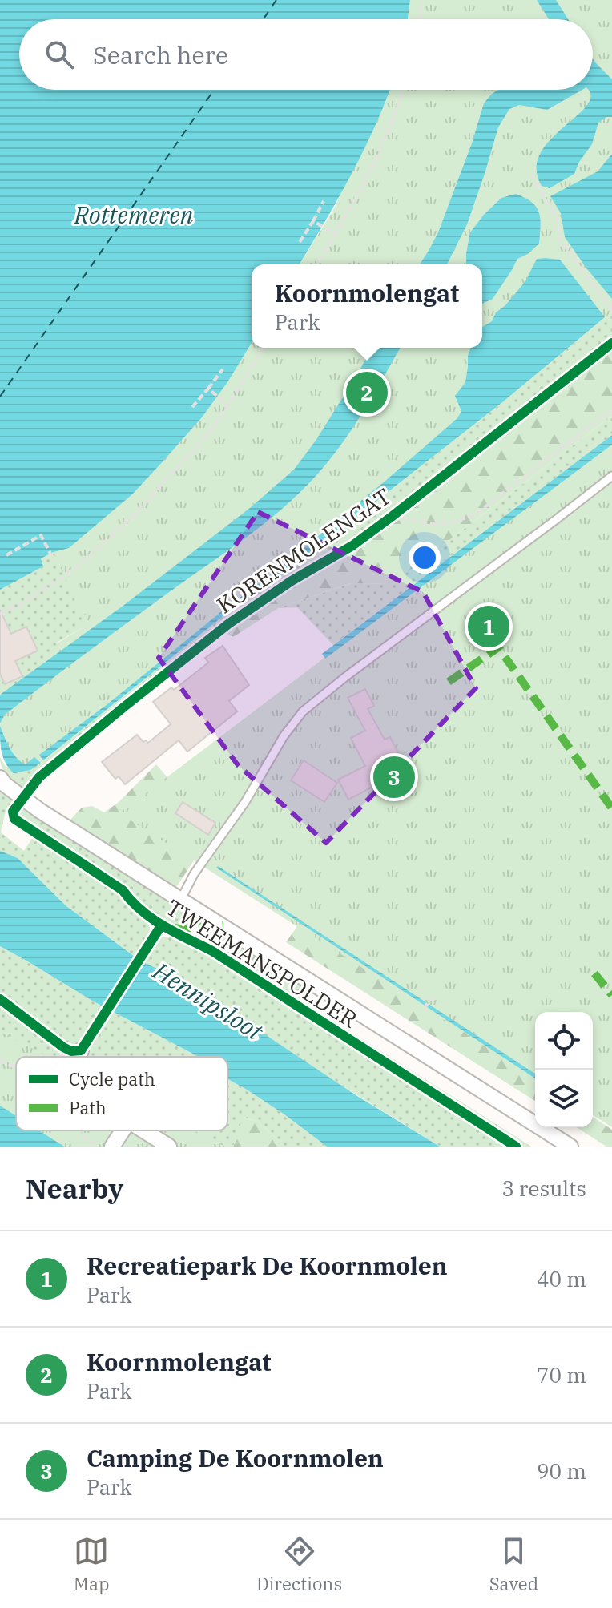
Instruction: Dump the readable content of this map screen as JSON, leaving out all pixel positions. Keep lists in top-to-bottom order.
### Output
{
  "streets": {
    "street": ["TWEEMANSPOLDER"],
    "cycle path": ["KORENMOLENGAT"]
  },
  "water": ["Rottemeren", "Hennipsloot"],
  "legend": ["Cycle path", "Path"],
  "page": {
    "search": "Search here",
    "popup": ["Koornmolengat", "Park"],
    "pins": ["2", "1", "3"],
    "heading": ["Nearby", "3 results"],
    "list": [
      {
        "mark": "1",
        "name": "Recreatiepark De Koornmolen",
        "note": "Park",
        "value": "40 m"
      },
      {
        "mark": "2",
        "name": "Koornmolengat",
        "note": "Park",
        "value": "70 m"
      },
      {
        "mark": "3",
        "name": "Camping De Koornmolen",
        "note": "Park",
        "value": "90 m"
      }
    ],
    "nav": ["Map", "Directions", "Saved"]
  }
}
